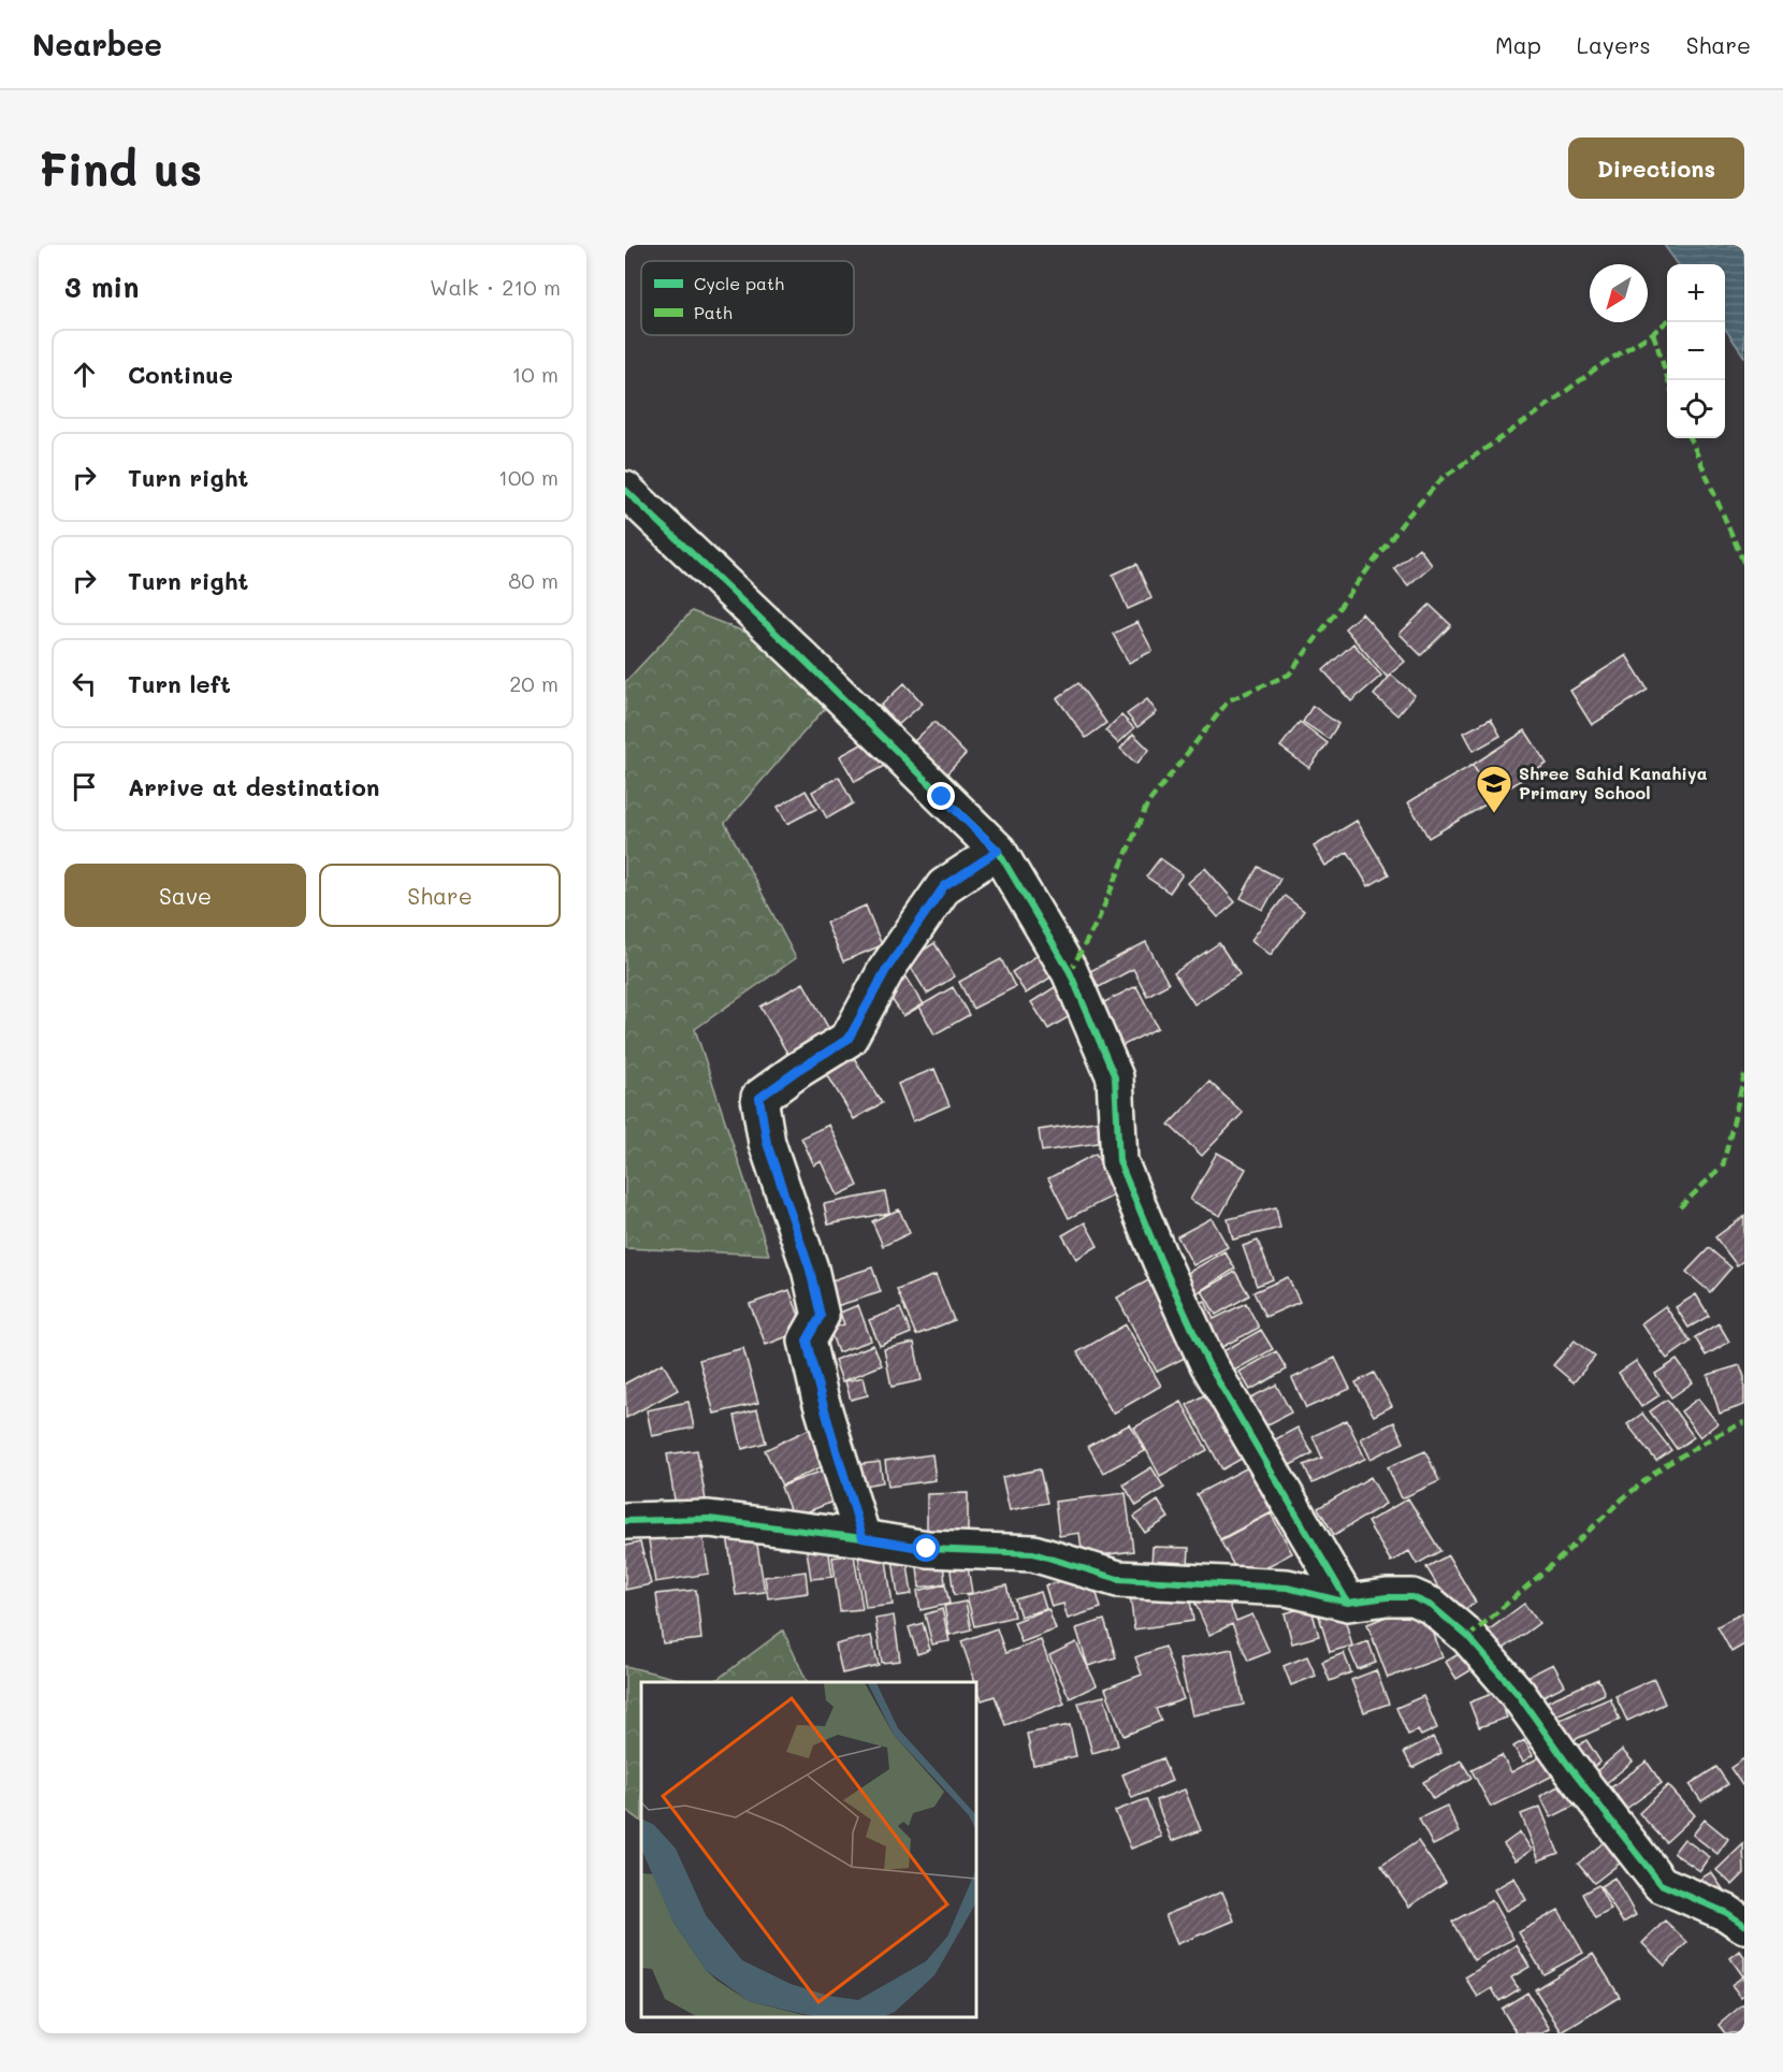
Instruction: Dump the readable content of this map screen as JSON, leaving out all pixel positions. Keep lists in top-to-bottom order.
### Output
{
  "places": {
    "school or university": ["Shree Sahid Kanahiya Primary School"]
  },
  "legend": ["Cycle path", "Path"],
  "north": "bottom left",
  "page": {
    "header": "Nearbee",
    "nav": ["Map", "Layers", "Share"],
    "buttons": [
      "Directions",
      ["Save", "Share"]
    ],
    "title": "Find us",
    "heading": ["3 min", "Walk · 210 m"],
    "map_buttons": ["+", "−"],
    "list": [
      ["Continue", "10 m"],
      ["Turn right", "100 m"],
      ["Turn right", "80 m"],
      ["Turn left", "20 m"],
      "Arrive at destination"
    ]
  }
}
